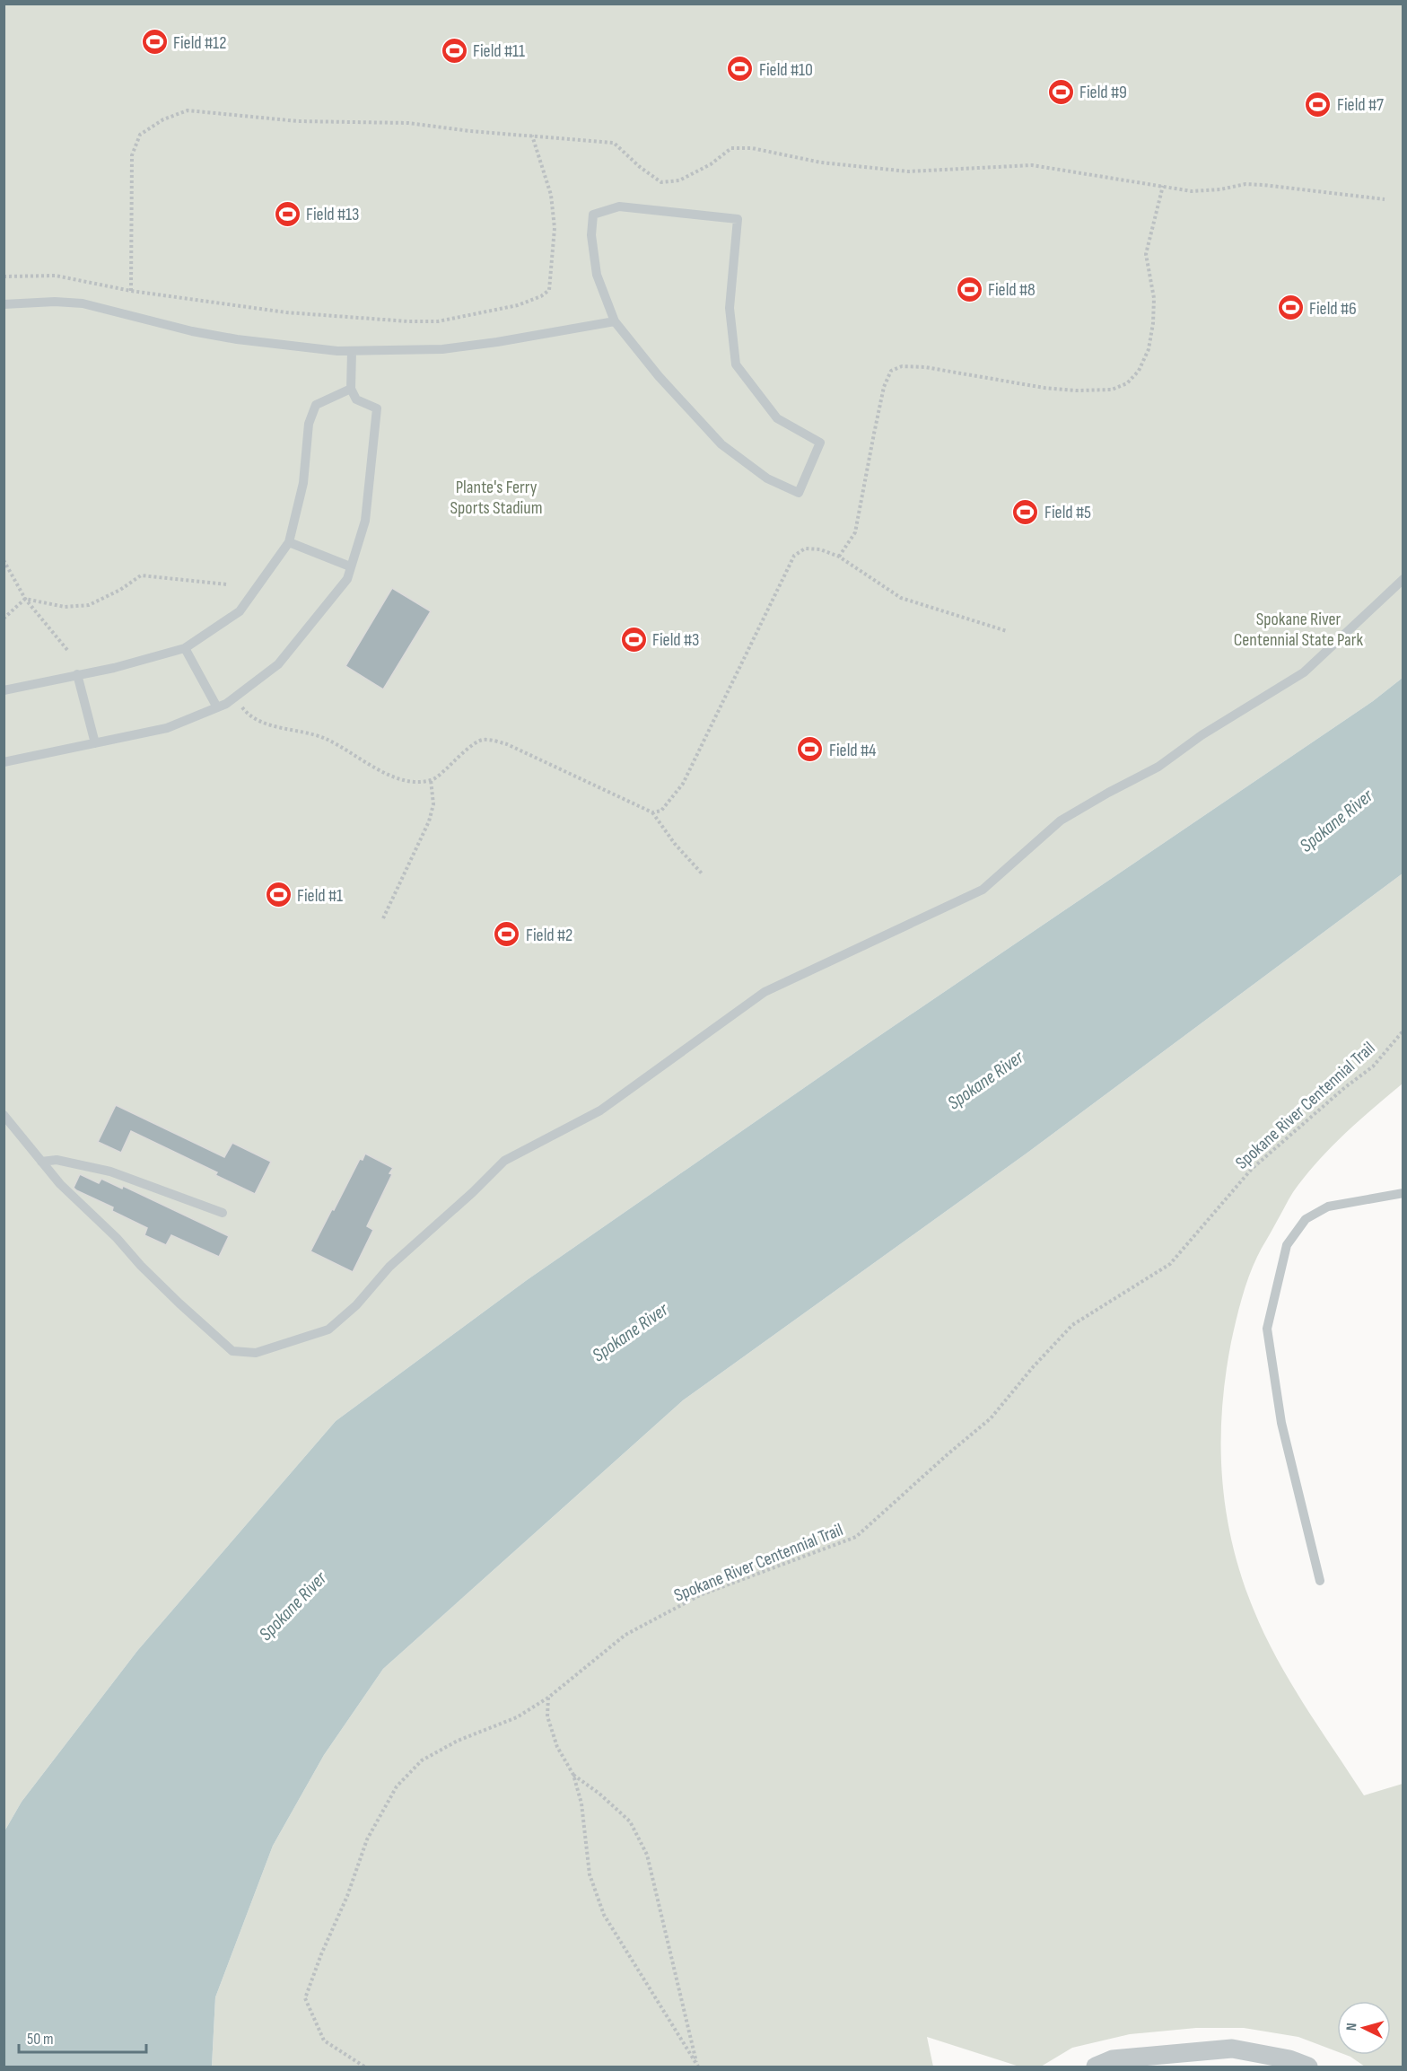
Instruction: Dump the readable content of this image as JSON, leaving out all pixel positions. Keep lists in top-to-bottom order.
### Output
{
  "streets": {
    "path": ["Spokane River Centennial Trail"]
  },
  "water": ["Spokane River"],
  "parks": ["Plante's Ferry Sports Stadium", "Spokane River Centennial State Park"],
  "places": {
    "sports": [
      "Field #12",
      "Field #11",
      "Field #10",
      "Field #9",
      "Field #7",
      "Field #13",
      "Field #8",
      "Field #6",
      "Field #5",
      "Field #3",
      "Field #4",
      "Field #1",
      "Field #2"
    ]
  },
  "scale_bar": "50 m",
  "north": "left"
}
